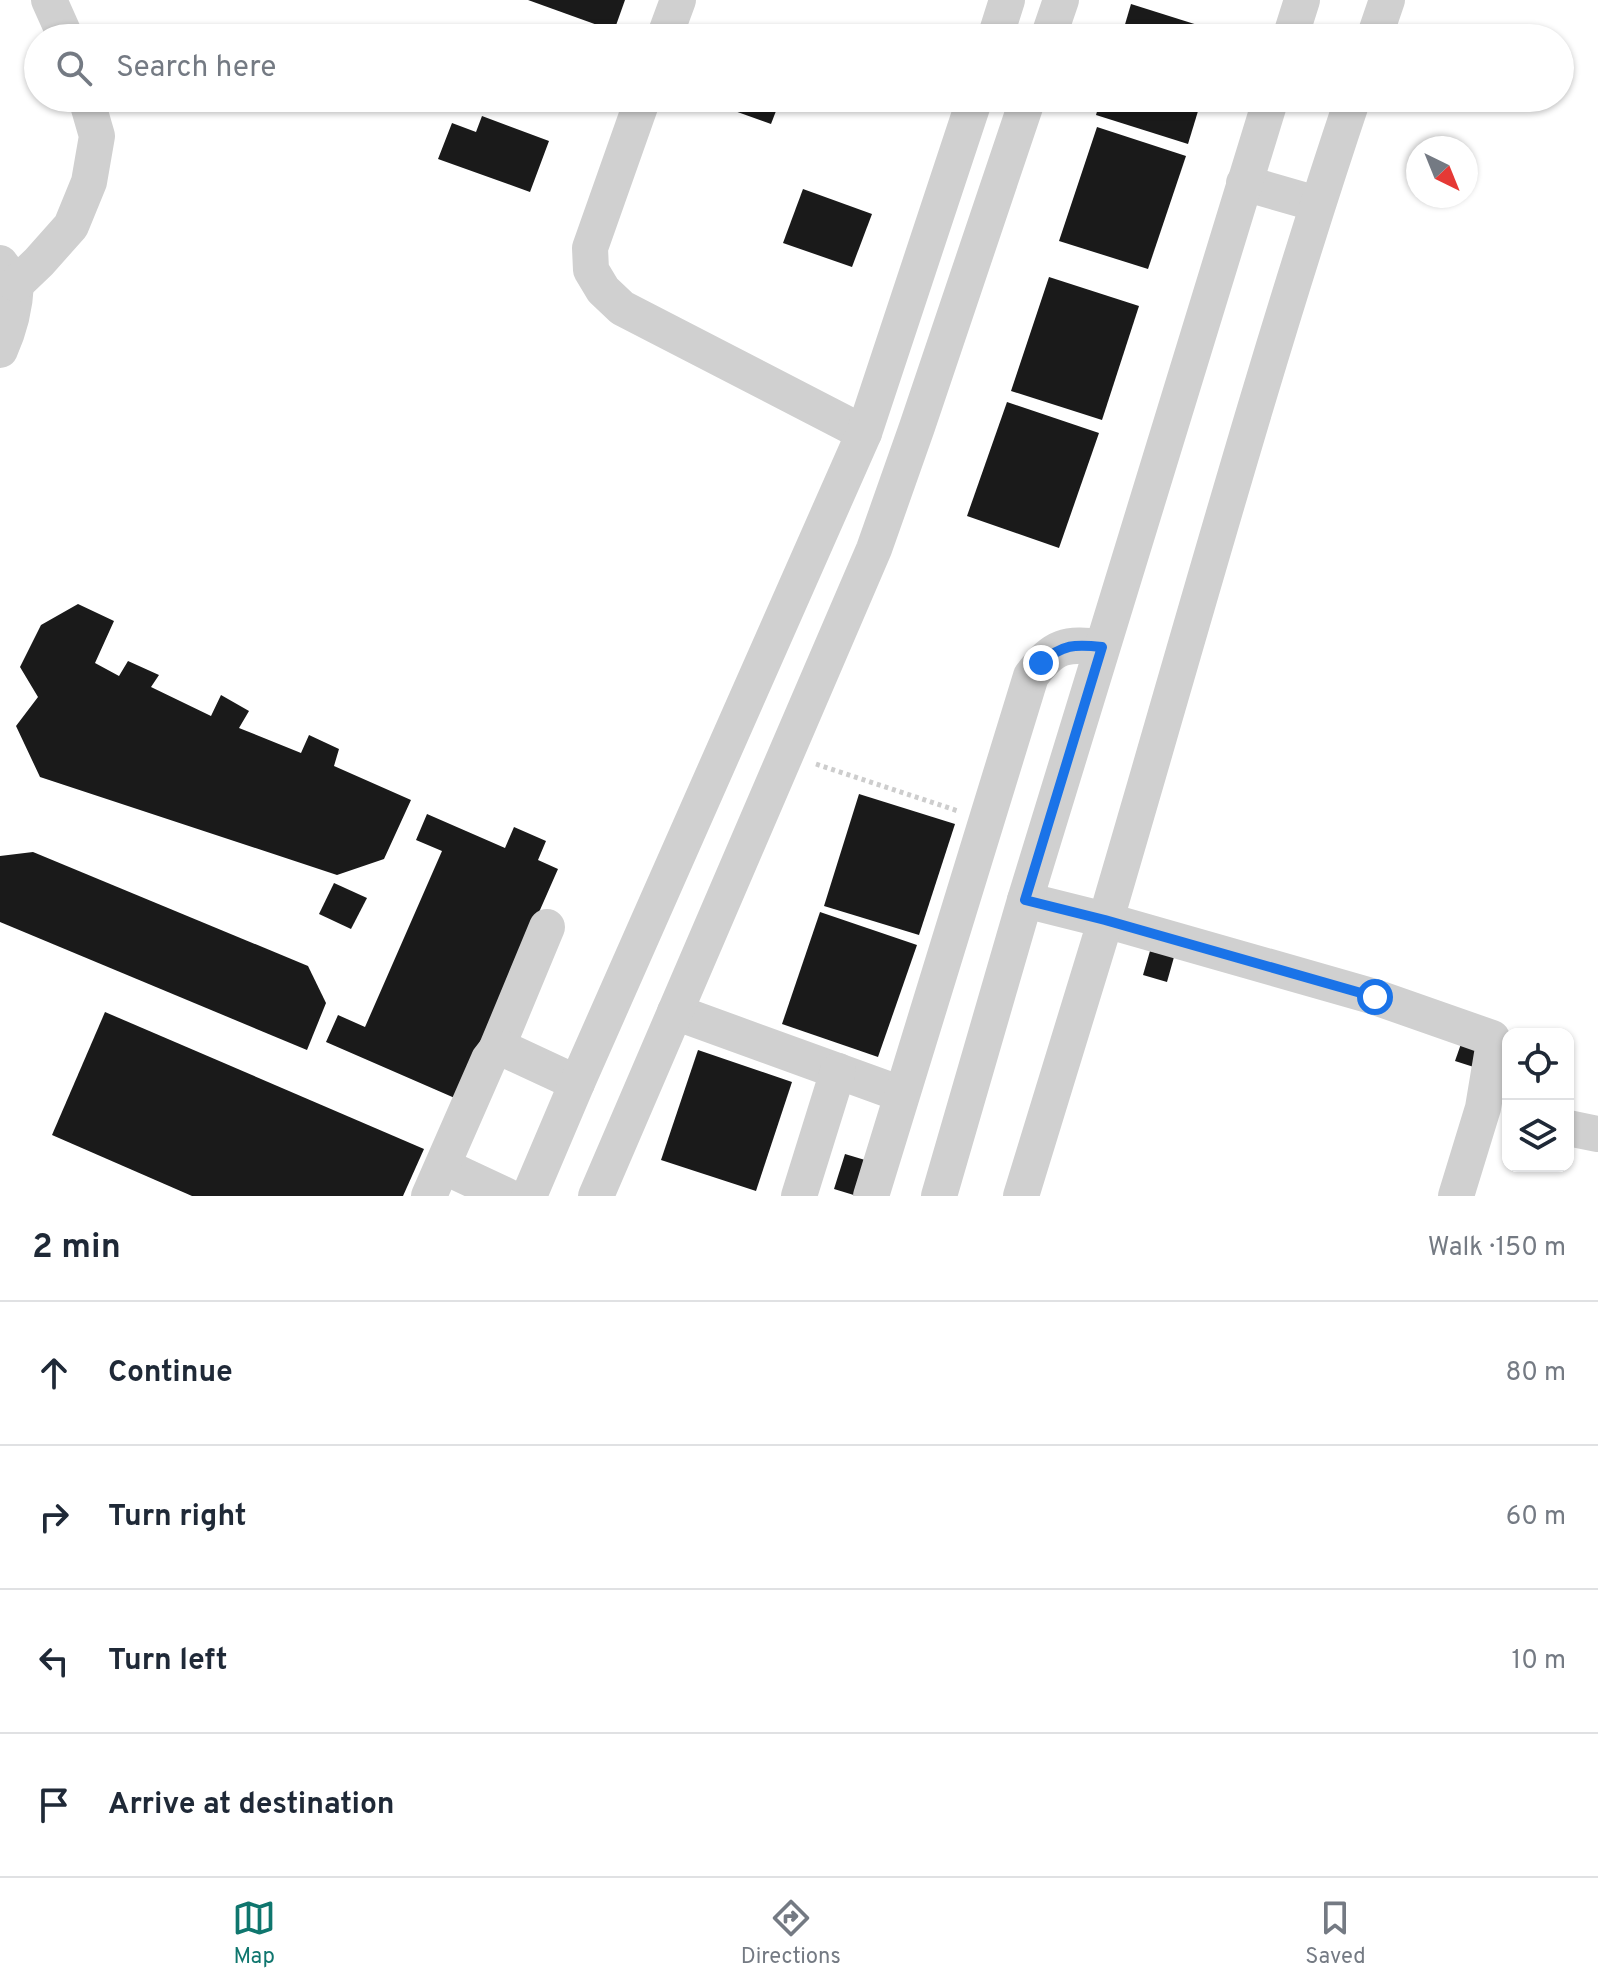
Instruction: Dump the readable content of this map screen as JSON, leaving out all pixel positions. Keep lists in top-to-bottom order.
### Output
{
  "north": "bottom right",
  "page": {
    "search": "Search here",
    "heading": ["2 min", "Walk · 150 m"],
    "list": [
      ["Continue", "80 m"],
      ["Turn right", "60 m"],
      ["Turn left", "10 m"],
      "Arrive at destination"
    ],
    "nav": ["Map", "Directions", "Saved"]
  }
}
